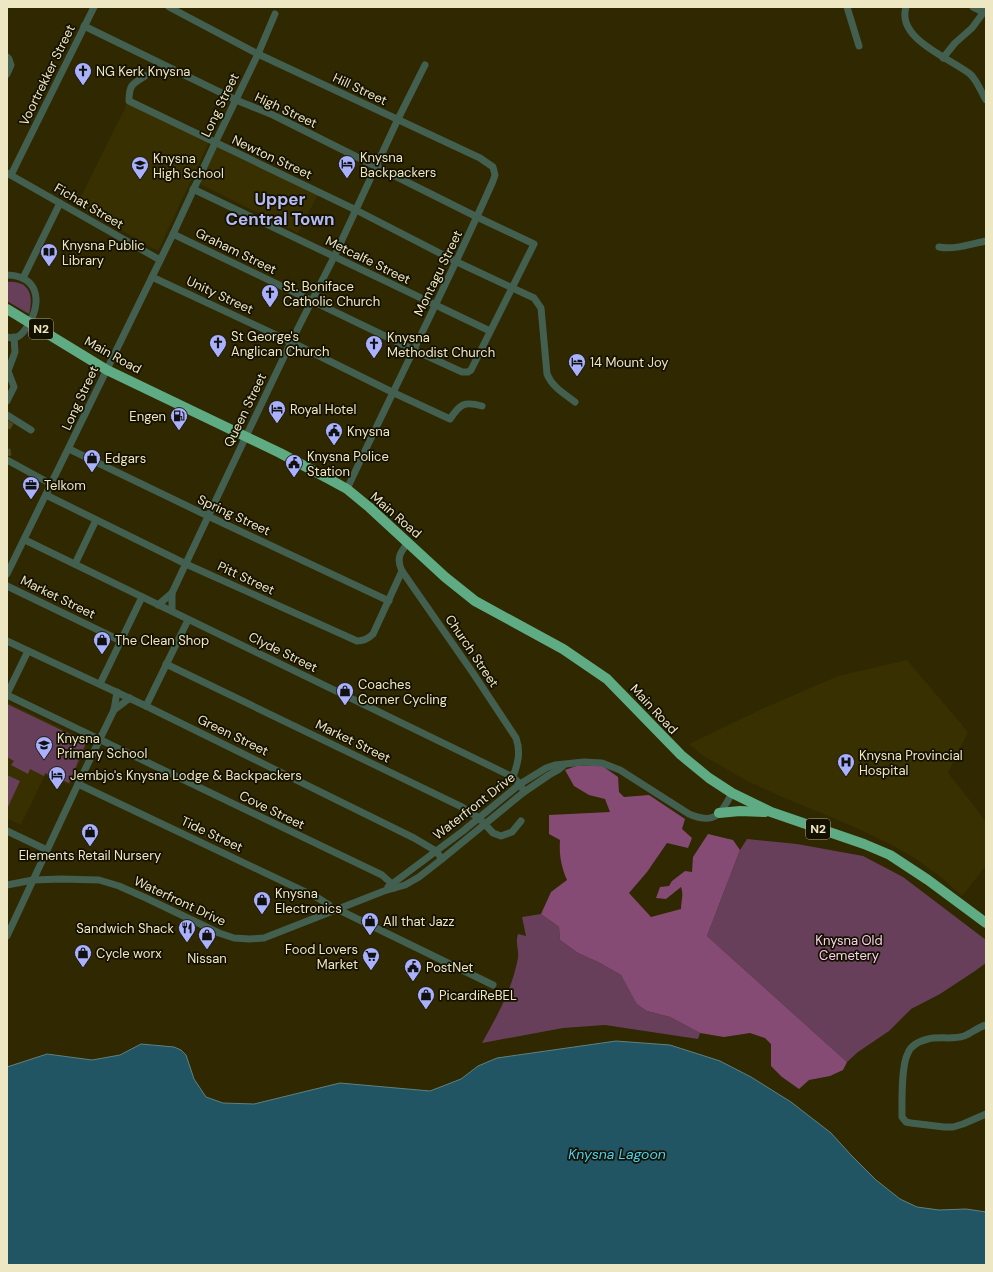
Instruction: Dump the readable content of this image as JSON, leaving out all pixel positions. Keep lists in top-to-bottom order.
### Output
{
  "streets": {
    "highway": ["N2", "Main Road"],
    "street": [
      "Voortrekker Street",
      "Hill Street",
      "Long Street",
      "High Street",
      "Newton Street",
      "Fichat Street",
      "Graham Street",
      "Metcalfe Street",
      "Montagu Street",
      "Unity Street",
      "Queen Street",
      "Spring Street",
      "Pitt Street",
      "Market Street",
      "Church Street",
      "Clyde Street",
      "Green Street",
      "Waterfront Drive",
      "Cove Street",
      "Tide Street"
    ]
  },
  "crossings": [
    ["Voortrekker Street", "High Street"],
    ["Voortrekker Street", "Fichat Street"],
    ["Hill Street", "Long Street"],
    ["Hill Street", "High Street"],
    ["Hill Street", "Montagu Street"],
    ["Hill Street", "Queen Street"],
    ["Long Street", "High Street"],
    ["Long Street", "Newton Street"],
    ["Long Street", "Fichat Street"],
    ["Long Street", "Graham Street"],
    ["Long Street", "Metcalfe Street"],
    ["Long Street", "Unity Street"],
    ["Long Street", "Main Road"],
    ["Long Street", "Spring Street"],
    ["Long Street", "Pitt Street"],
    ["Long Street", "Clyde Street"],
    ["High Street", "Newton Street"],
    ["High Street", "Montagu Street"],
    ["High Street", "Queen Street"],
    ["Newton Street", "Montagu Street"],
    ["Newton Street", "Queen Street"],
    ["Graham Street", "Metcalfe Street"],
    ["Graham Street", "Montagu Street"],
    ["Graham Street", "Queen Street"],
    ["Metcalfe Street", "Montagu Street"],
    ["Metcalfe Street", "Queen Street"],
    ["Montagu Street", "Unity Street"],
    ["Montagu Street", "Main Road"],
    ["Unity Street", "Queen Street"],
    ["N2", "Main Road"],
    ["Main Road", "Queen Street"],
    ["Queen Street", "Spring Street"],
    ["Queen Street", "Pitt Street"],
    ["Queen Street", "Clyde Street"],
    ["Spring Street", "Pitt Street"],
    ["Pitt Street", "Church Street"],
    ["Market Street", "Waterfront Drive"],
    ["Church Street", "Clyde Street"],
    ["Clyde Street", "Waterfront Drive"],
    ["Green Street", "Waterfront Drive"],
    ["Waterfront Drive", "Cove Street"],
    ["Waterfront Drive", "Tide Street"]
  ],
  "districts": ["Upper Central Town"],
  "water": ["Knysna Lagoon"],
  "parks": ["Knysna Old Cemetery"],
  "places": {
    "church": [
      "NG Kerk Knysna",
      "St. Boniface Catholic Church",
      "St George's Anglican Church",
      "Knysna Methodist Church"
    ],
    "hotel": [
      "Knysna Backpackers",
      "14 Mount Joy",
      "Royal Hotel",
      "Jembjo's Knysna Lodge & Backpackers"
    ],
    "school or university": ["Knysna High School", "Knysna Primary School"],
    "library": ["Knysna Public Library"],
    "fuel station": ["Engen"],
    "public building": ["Knysna", "Knysna Police Station", "PostNet"],
    "shop": [
      "Edgars",
      "The Clean Shop",
      "Coaches Corner Cycling",
      "Elements Retail Nursery",
      "Knysna Electronics",
      "All that Jazz",
      "Nissan",
      "Cycle worx",
      "PicardiReBEL"
    ],
    "office": ["Telkom"],
    "hospital": ["Knysna Provincial Hospital"],
    "restaurant": ["Sandwich Shack"],
    "supermarket": ["Food Lovers Market"]
  }
}
